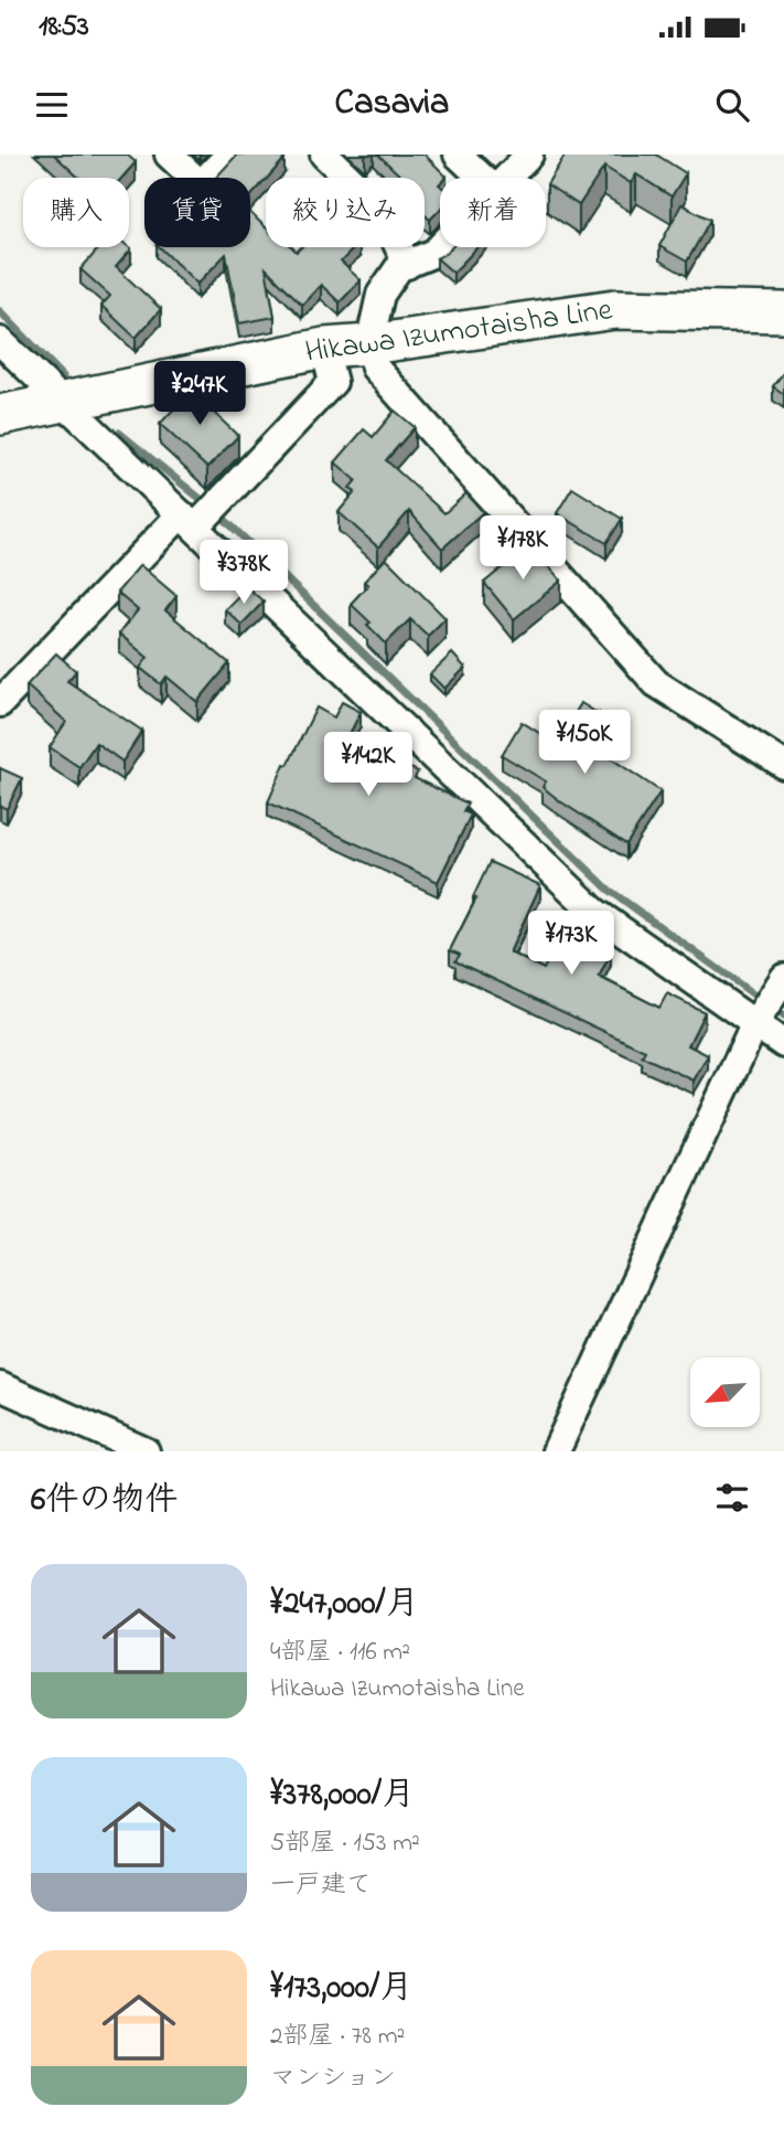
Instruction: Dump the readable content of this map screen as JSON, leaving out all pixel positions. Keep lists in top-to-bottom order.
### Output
{
  "streets": {
    "main road": ["Hikawa Izumotaisha Line"]
  },
  "north": "bottom left",
  "page": {
    "status": "18:53",
    "header": "Casavia",
    "chip": [
      "購入",
      "賃貸",
      "絞り込み",
      "新着"
    ],
    "price": [
      "¥247K",
      "¥178K",
      "¥378K",
      "¥150K",
      "¥142K",
      "¥173K"
    ],
    "heading": "6件の物件",
    "list": [
      {
        "name": "¥247,000/月",
        "note": "4部屋 · 116 m² · Hikawa Izumotaisha Line"
      },
      {
        "name": "¥378,000/月",
        "note": "5部屋 · 153 m² · 一戸建て"
      },
      {
        "name": "¥173,000/月",
        "note": "2部屋 · 78 m² · マンション"
      }
    ]
  }
}
